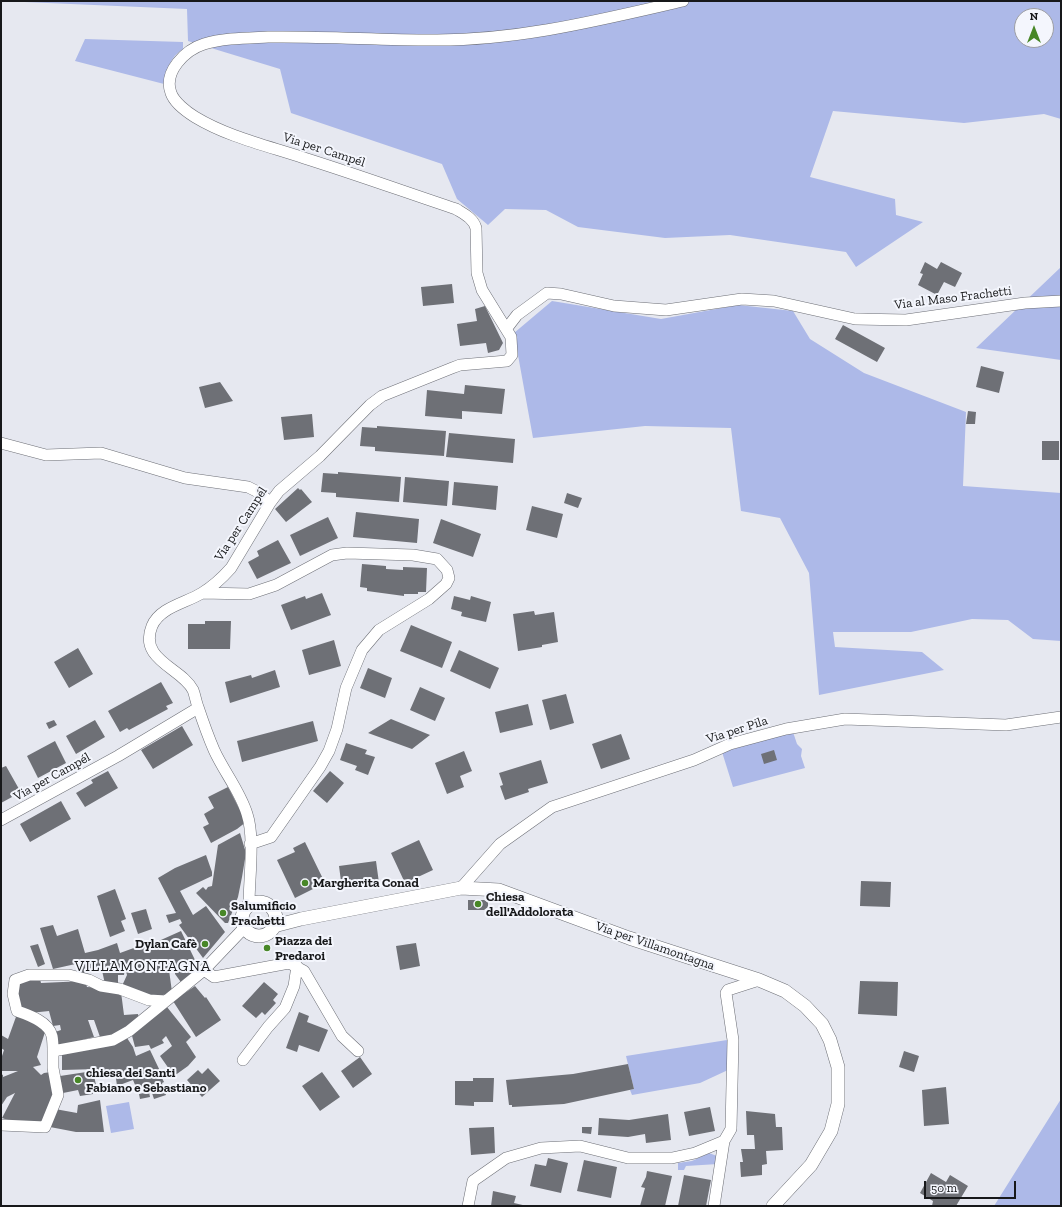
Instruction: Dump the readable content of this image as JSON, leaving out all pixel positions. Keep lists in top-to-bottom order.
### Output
{
  "streets": {
    "street": [
      "Via per Campél",
      "Via al Maso Frachetti",
      "Via per Pila",
      "Via per Villamontagna"
    ]
  },
  "crossings": [
    ["Via per Campél", "Via al Maso Frachetti"],
    ["Via per Campél", "Via per Villamontagna"],
    ["Via per Pila", "Via per Villamontagna"]
  ],
  "districts": ["VILLAMONTAGNA"],
  "places": [
    "Margherita Conad",
    "Chiesa dell'Addolorata",
    "Salumificio Frachetti",
    "Dylan Cafè",
    "Piazza dei Predaroi",
    "chiesa dei Santi Fabiano e Sebastiano"
  ],
  "scale_bar": "50 m",
  "north": "top"
}
